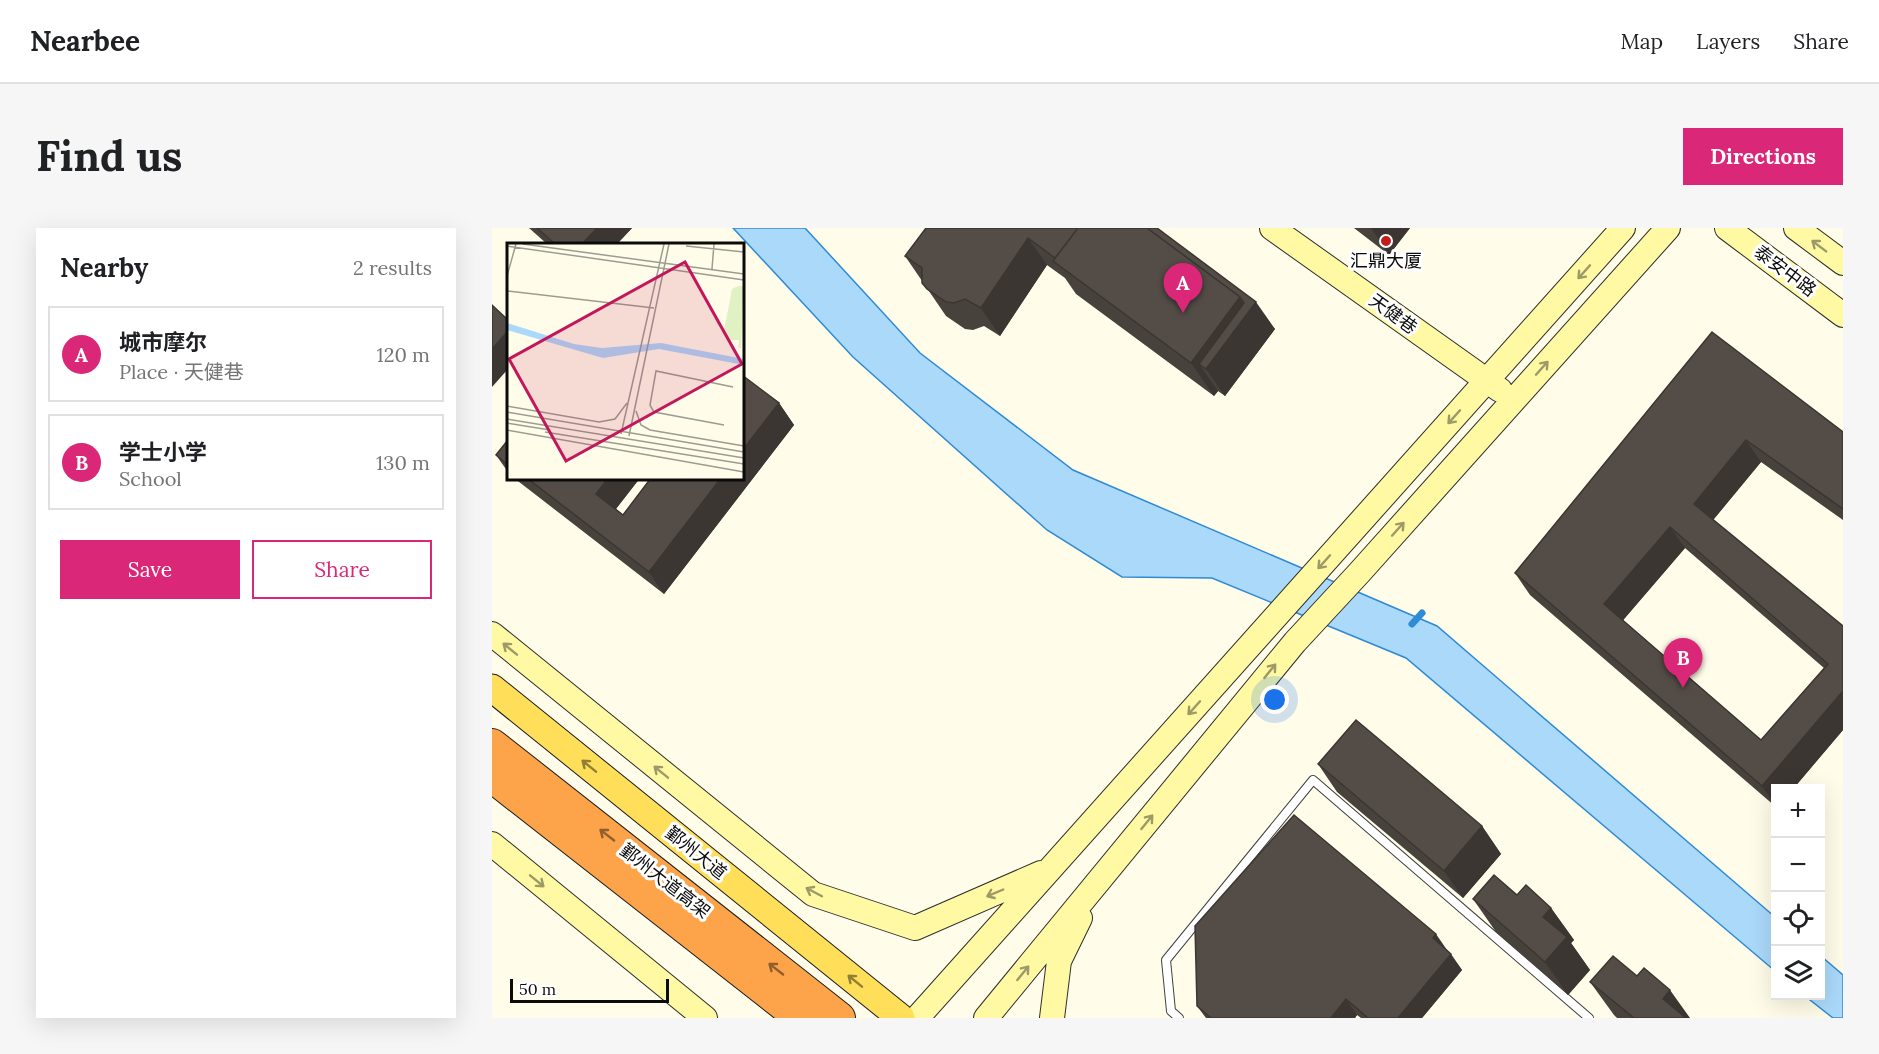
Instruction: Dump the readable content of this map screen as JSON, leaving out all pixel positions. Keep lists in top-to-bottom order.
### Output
{
  "streets": {
    "highway": ["鄞州大道高架"],
    "main road": ["泰安中路", "天健巷", "鄞州大道"]
  },
  "places": ["汇鼎大厦"],
  "scale_bar": "50 m",
  "page": {
    "header": "Nearbee",
    "nav": ["Map", "Layers", "Share"],
    "buttons": [
      "Directions",
      ["Save", "Share"]
    ],
    "title": "Find us",
    "heading": ["Nearby", "2 results"],
    "pins": ["A", "B"],
    "list": [
      {
        "mark": "A",
        "name": "城市摩尔",
        "note": "Place · 天健巷",
        "value": "120 m"
      },
      {
        "mark": "B",
        "name": "学士小学",
        "note": "School",
        "value": "130 m"
      }
    ],
    "map_buttons": ["+", "−"],
    "scale": "50 m"
  }
}
